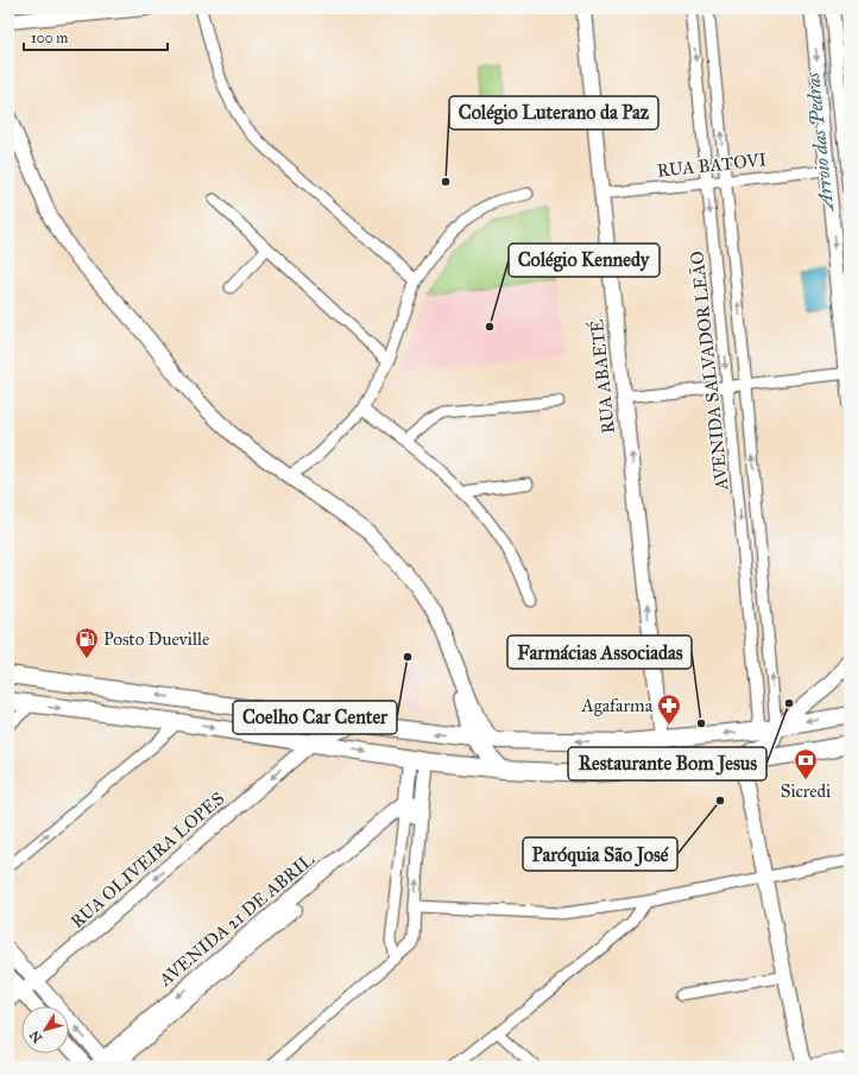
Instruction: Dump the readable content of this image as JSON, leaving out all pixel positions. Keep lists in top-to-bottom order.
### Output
{
  "streets": {
    "street": [
      "RUA BATOVI",
      "AVENIDA SALVADOR LEÃO",
      "RUA ABAETÉ",
      "RUA OLIVEIRA LOPES",
      "AVENIDA 21 DE ABRIL"
    ]
  },
  "crossings": [
    ["RUA BATOVI", "AVENIDA SALVADOR LEÃO"],
    ["RUA BATOVI", "RUA ABAETÉ"]
  ],
  "one_way": ["RUA ABAETÉ"],
  "water": ["Arroio das Pedras"],
  "places": {
    "other": [
      "Colégio Luterano da Paz",
      "Colégio Kennedy",
      "Coelho Car Center",
      "Restaurante Bom Jesus",
      "Farmácias Associadas",
      "Paróquia São José"
    ],
    "fuel station": ["Posto Dueville"],
    "pharmacy": ["Agafarma"],
    "bank": ["Sicredi"]
  },
  "scale_bar": "100 m",
  "north": "bottom left"
}
